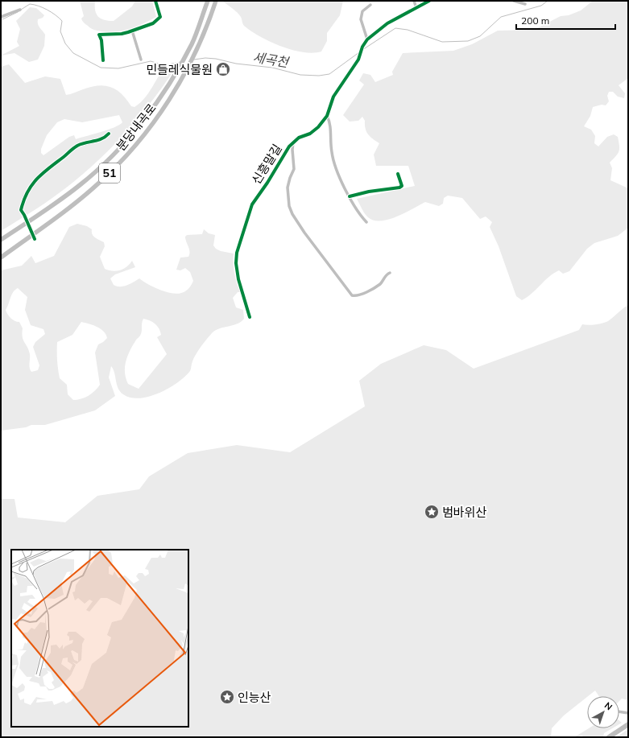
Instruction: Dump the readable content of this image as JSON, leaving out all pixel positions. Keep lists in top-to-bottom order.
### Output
{
  "streets": {
    "highway": ["분당내곡로", "51"],
    "street": ["신흥말길"]
  },
  "water": ["세곡천"],
  "places": {
    "shop": ["민들레식물원"],
    "place": ["범바위산", "인능산"]
  },
  "scale_bar": "200 m",
  "north": "top right"
}
